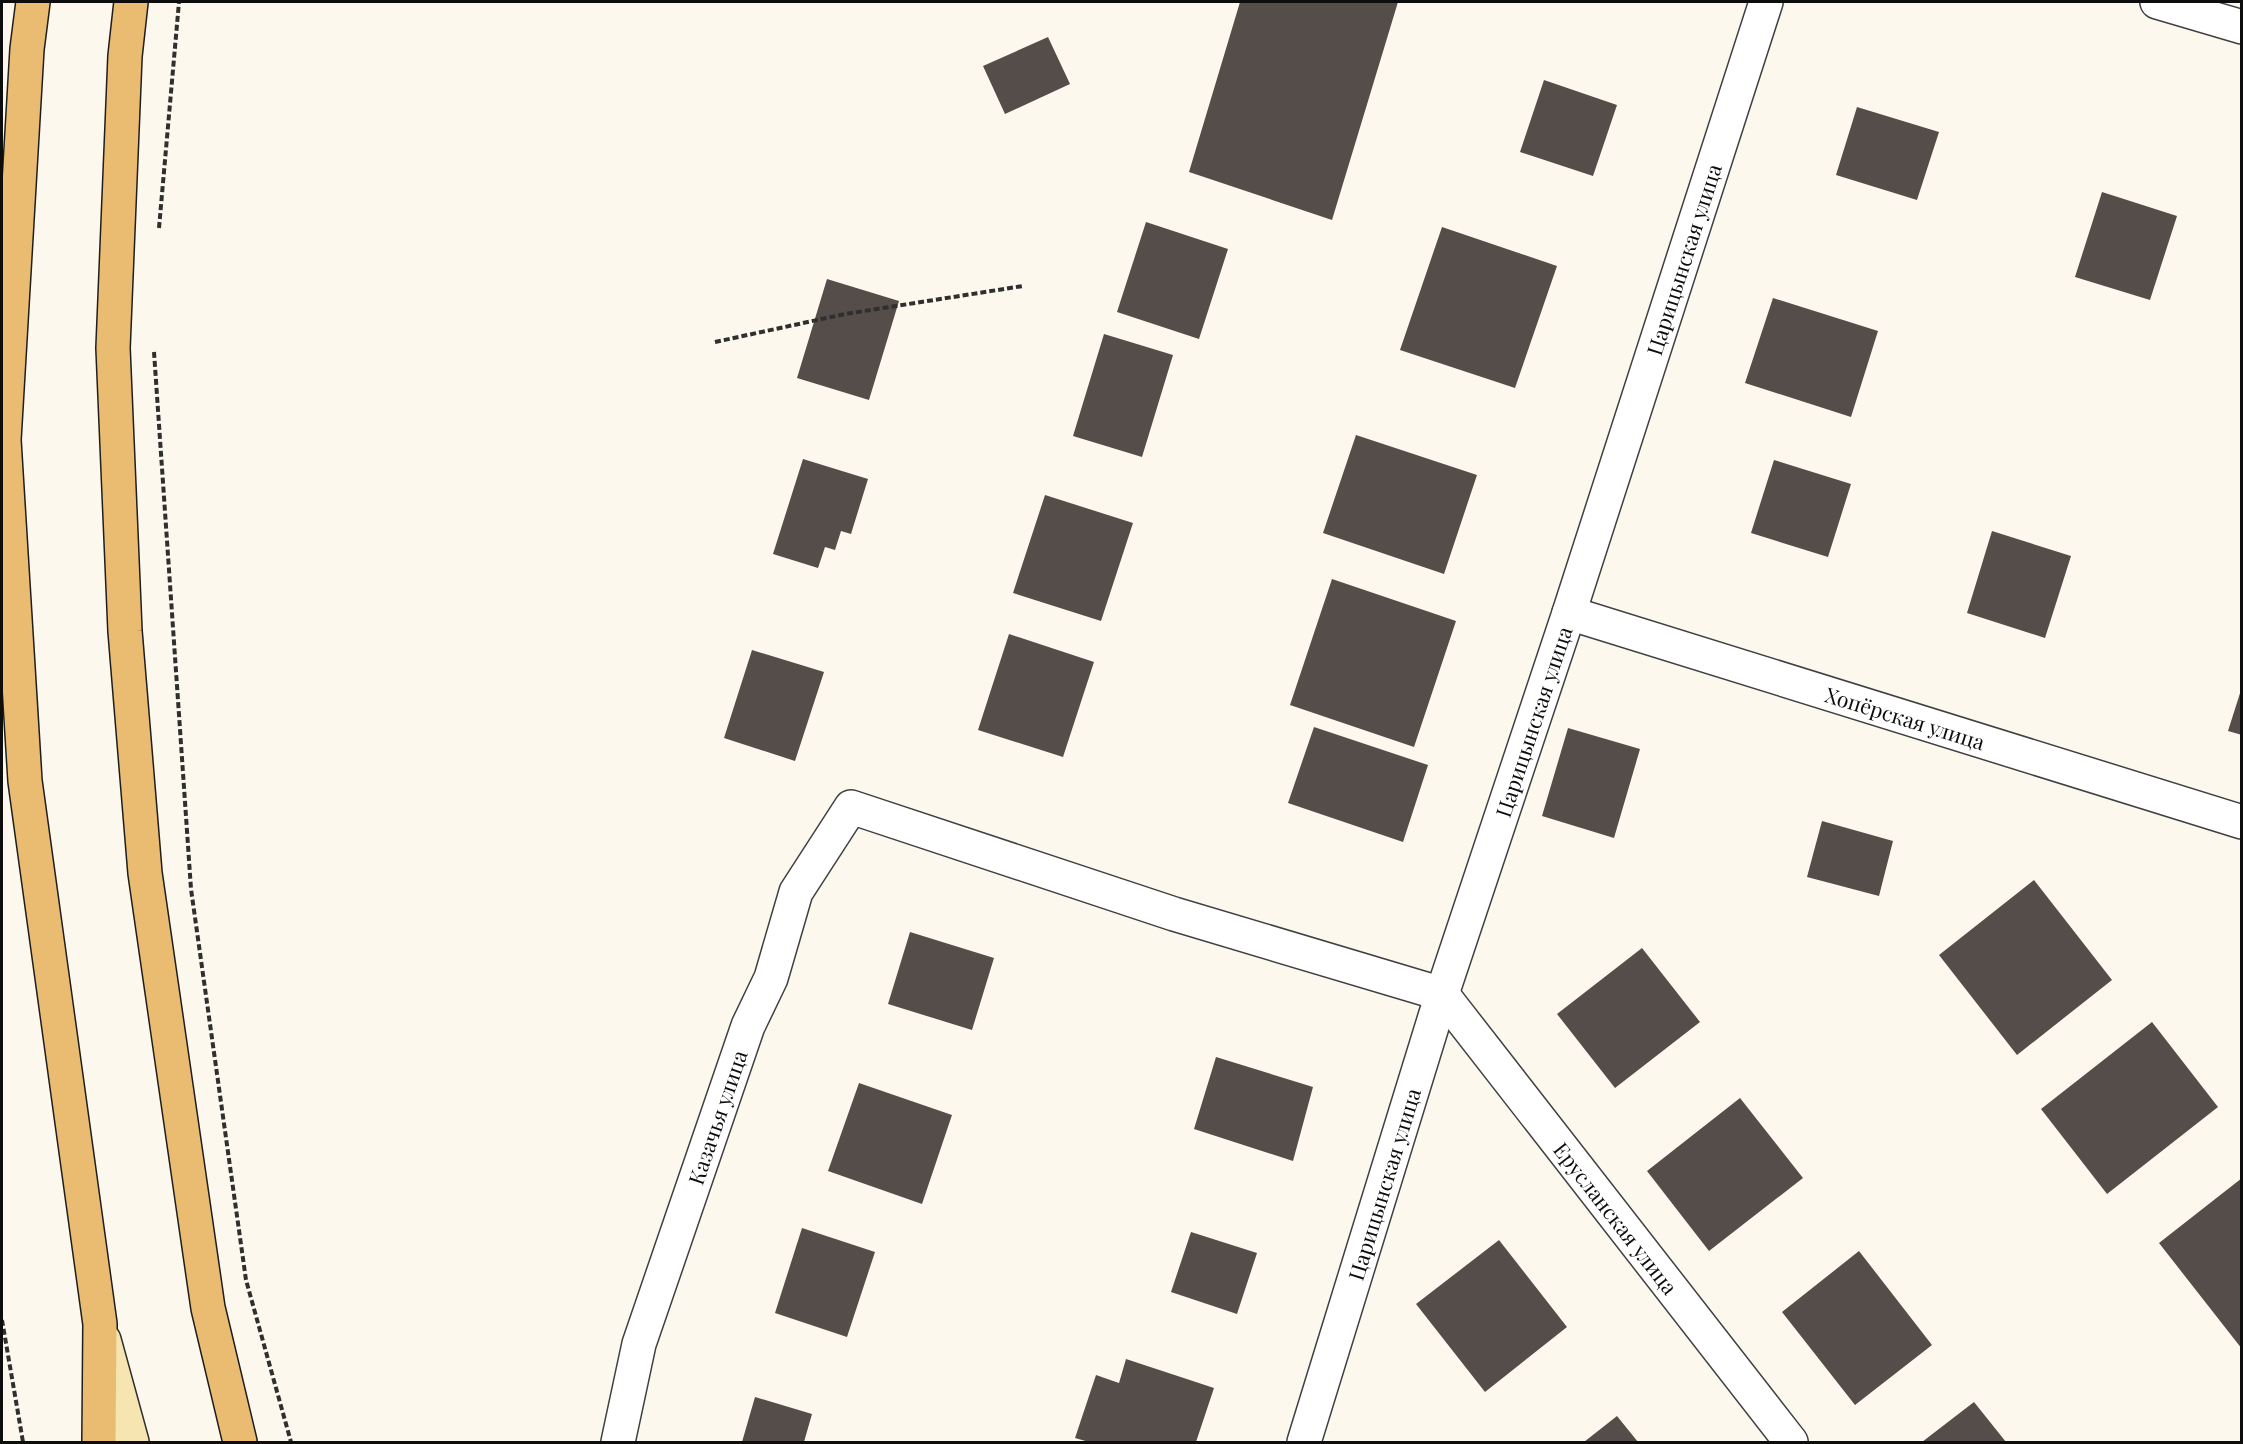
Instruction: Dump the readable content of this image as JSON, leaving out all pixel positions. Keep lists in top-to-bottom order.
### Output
{
  "streets": {
    "street": [
      "Царицынская улица",
      "Хопёрская улица",
      "Казачья улица",
      "Ерусланская улица"
    ]
  },
  "crossings": [
    ["Царицынская улица", "Хопёрская улица"],
    ["Царицынская улица", "Казачья улица"],
    ["Царицынская улица", "Ерусланская улица"],
    ["Казачья улица", "Ерусланская улица"]
  ]
}
